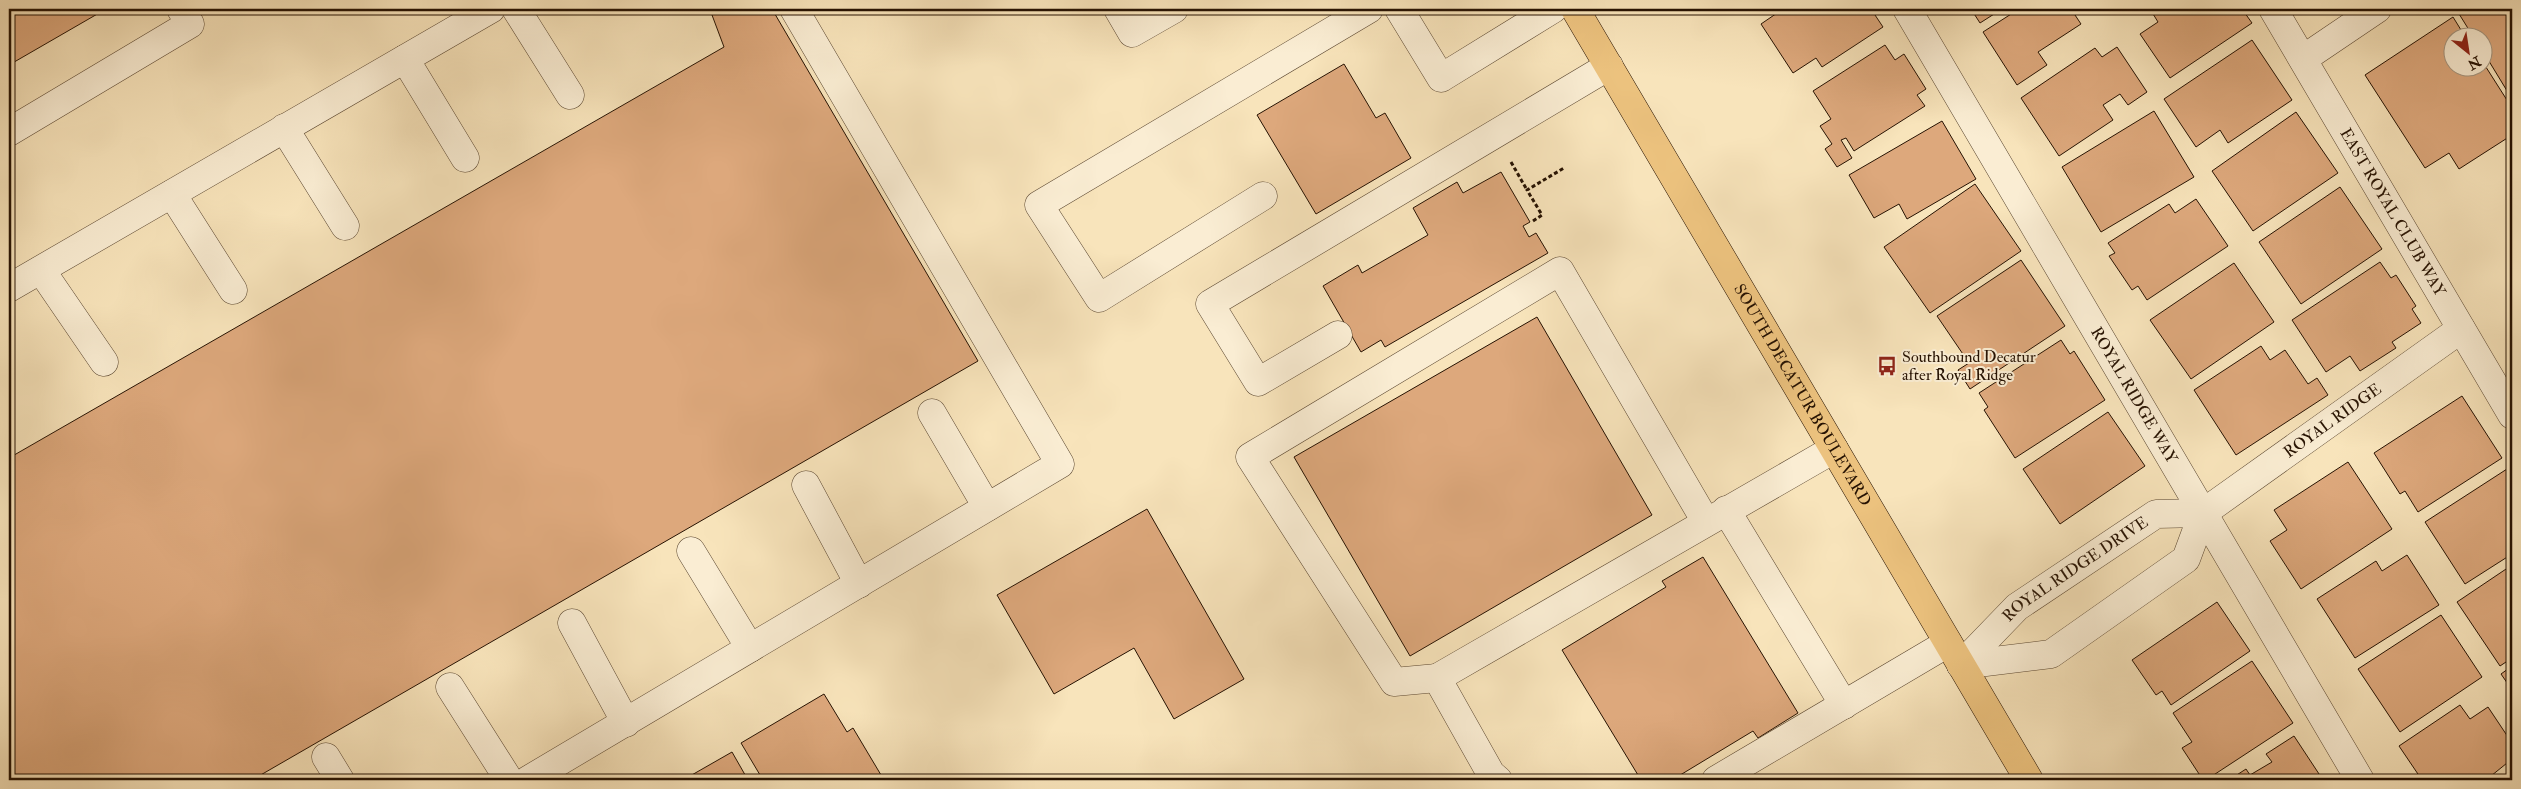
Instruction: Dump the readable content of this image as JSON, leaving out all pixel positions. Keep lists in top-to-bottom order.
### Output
{
  "streets": {
    "main road": ["SOUTH DECATUR BOULEVARD"],
    "street": [
      "EAST ROYAL CLUB WAY",
      "ROYAL RIDGE WAY",
      "ROYAL RIDGE",
      "ROYAL RIDGE DRIVE"
    ]
  },
  "crossings": [
    ["EAST ROYAL CLUB WAY", "ROYAL RIDGE"],
    ["ROYAL RIDGE WAY", "ROYAL RIDGE"],
    ["ROYAL RIDGE WAY", "ROYAL RIDGE DRIVE"],
    ["SOUTH DECATUR BOULEVARD", "ROYAL RIDGE DRIVE"],
    ["ROYAL RIDGE", "ROYAL RIDGE DRIVE"]
  ],
  "places": {
    "bus stop": ["Southbound Decatur after Royal Ridge"]
  },
  "north": "bottom right"
}
